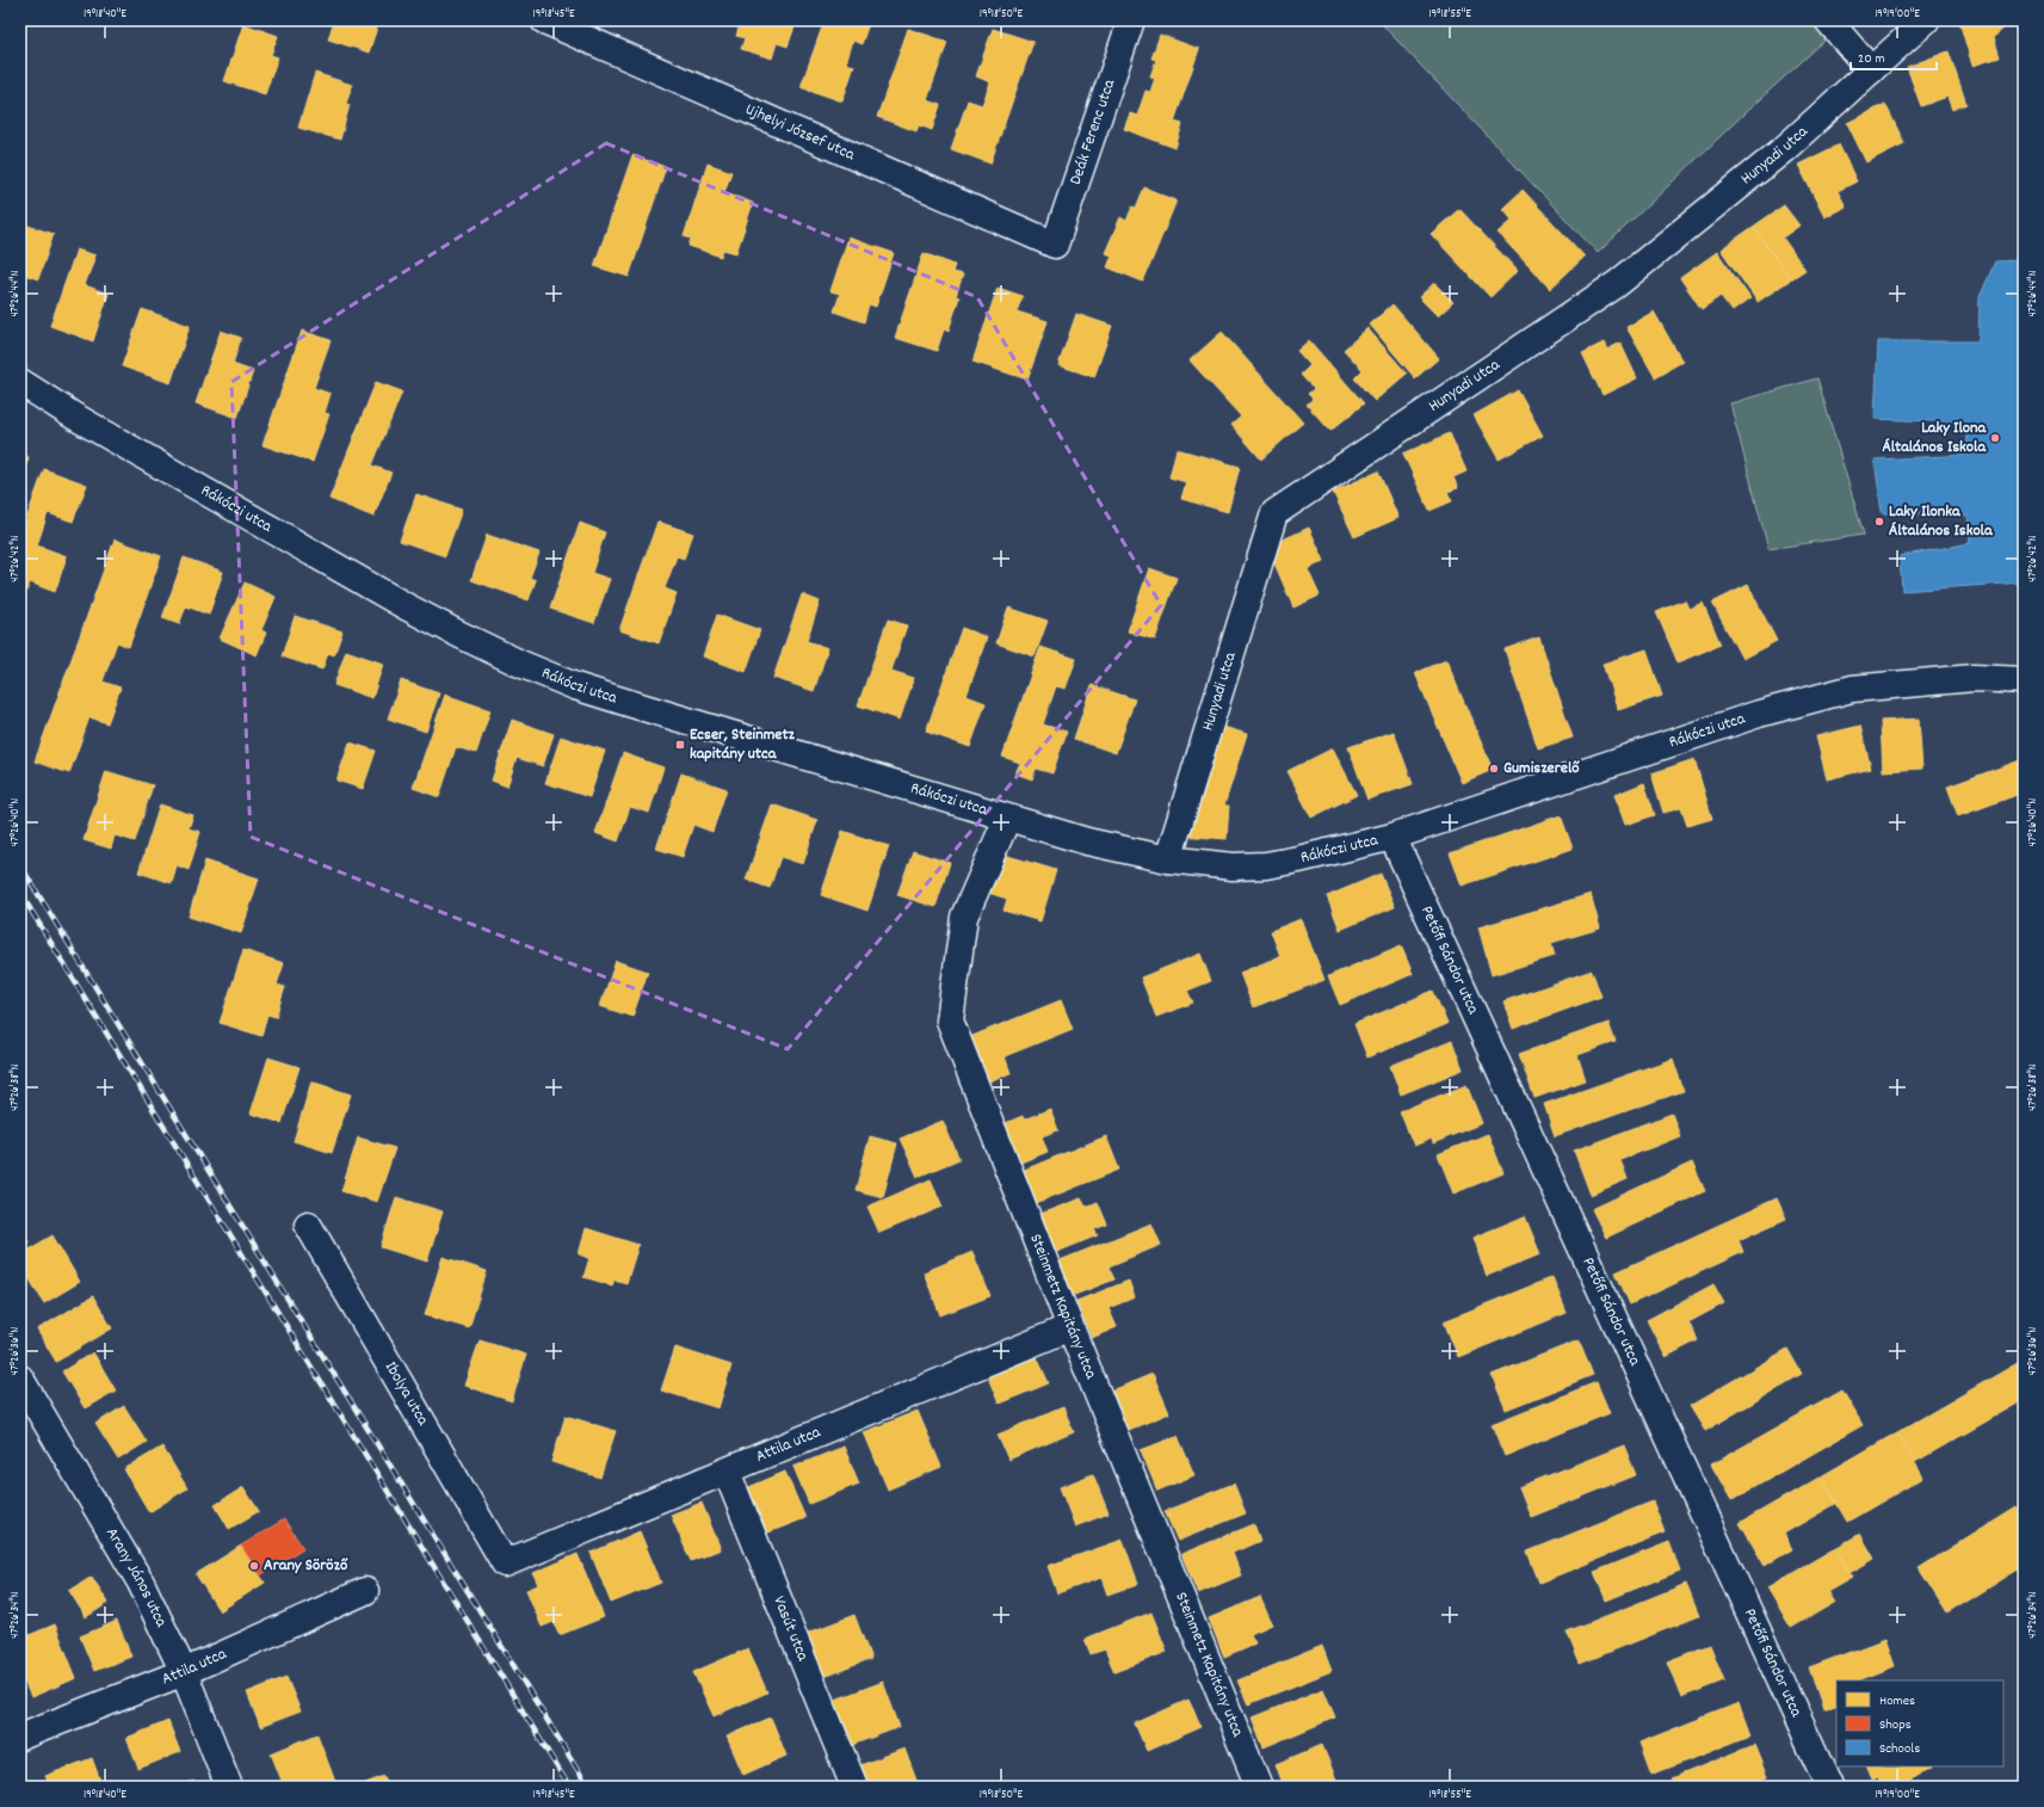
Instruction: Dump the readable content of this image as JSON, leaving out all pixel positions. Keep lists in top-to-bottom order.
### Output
{
  "streets": {
    "street": [
      "Ujhelyi József utca",
      "Deák Ferenc utca",
      "Hunyadi utca",
      "Rákóczi utca",
      "Petőfi Sándor utca",
      "Steinmetz Kapitány utca",
      "Ibolya utca",
      "Attila utca",
      "Arany János utca",
      "Vasút utca"
    ]
  },
  "crossings": [
    ["Ujhelyi József utca", "Deák Ferenc utca"],
    ["Hunyadi utca", "Rákóczi utca"],
    ["Rákóczi utca", "Petőfi Sándor utca"],
    ["Rákóczi utca", "Steinmetz Kapitány utca"],
    ["Steinmetz Kapitány utca", "Attila utca"],
    ["Ibolya utca", "Attila utca"],
    ["Attila utca", "Arany János utca"],
    ["Attila utca", "Vasút utca"]
  ],
  "places": {
    "other": [
      "Laky Ilona Általános Iskola",
      "Laky Ilonka Általános Iskola",
      "Gumiszerelő",
      "Arany Söröző"
    ],
    "transit": ["Ecser, Steinmetz kapitány utca"]
  },
  "legend": ["Homes", "Shops", "Schools"],
  "scale_bar": "20 m",
  "coordinates": [
    "19°18'40\"E",
    "19°18'45\"E",
    "19°18'50\"E",
    "19°18'55\"E",
    "19°19'00\"E",
    "47°26'44\"N",
    "47°26'42\"N",
    "47°26'40\"N",
    "47°26'38\"N",
    "47°26'36\"N",
    "47°26'34\"N"
  ]
}
